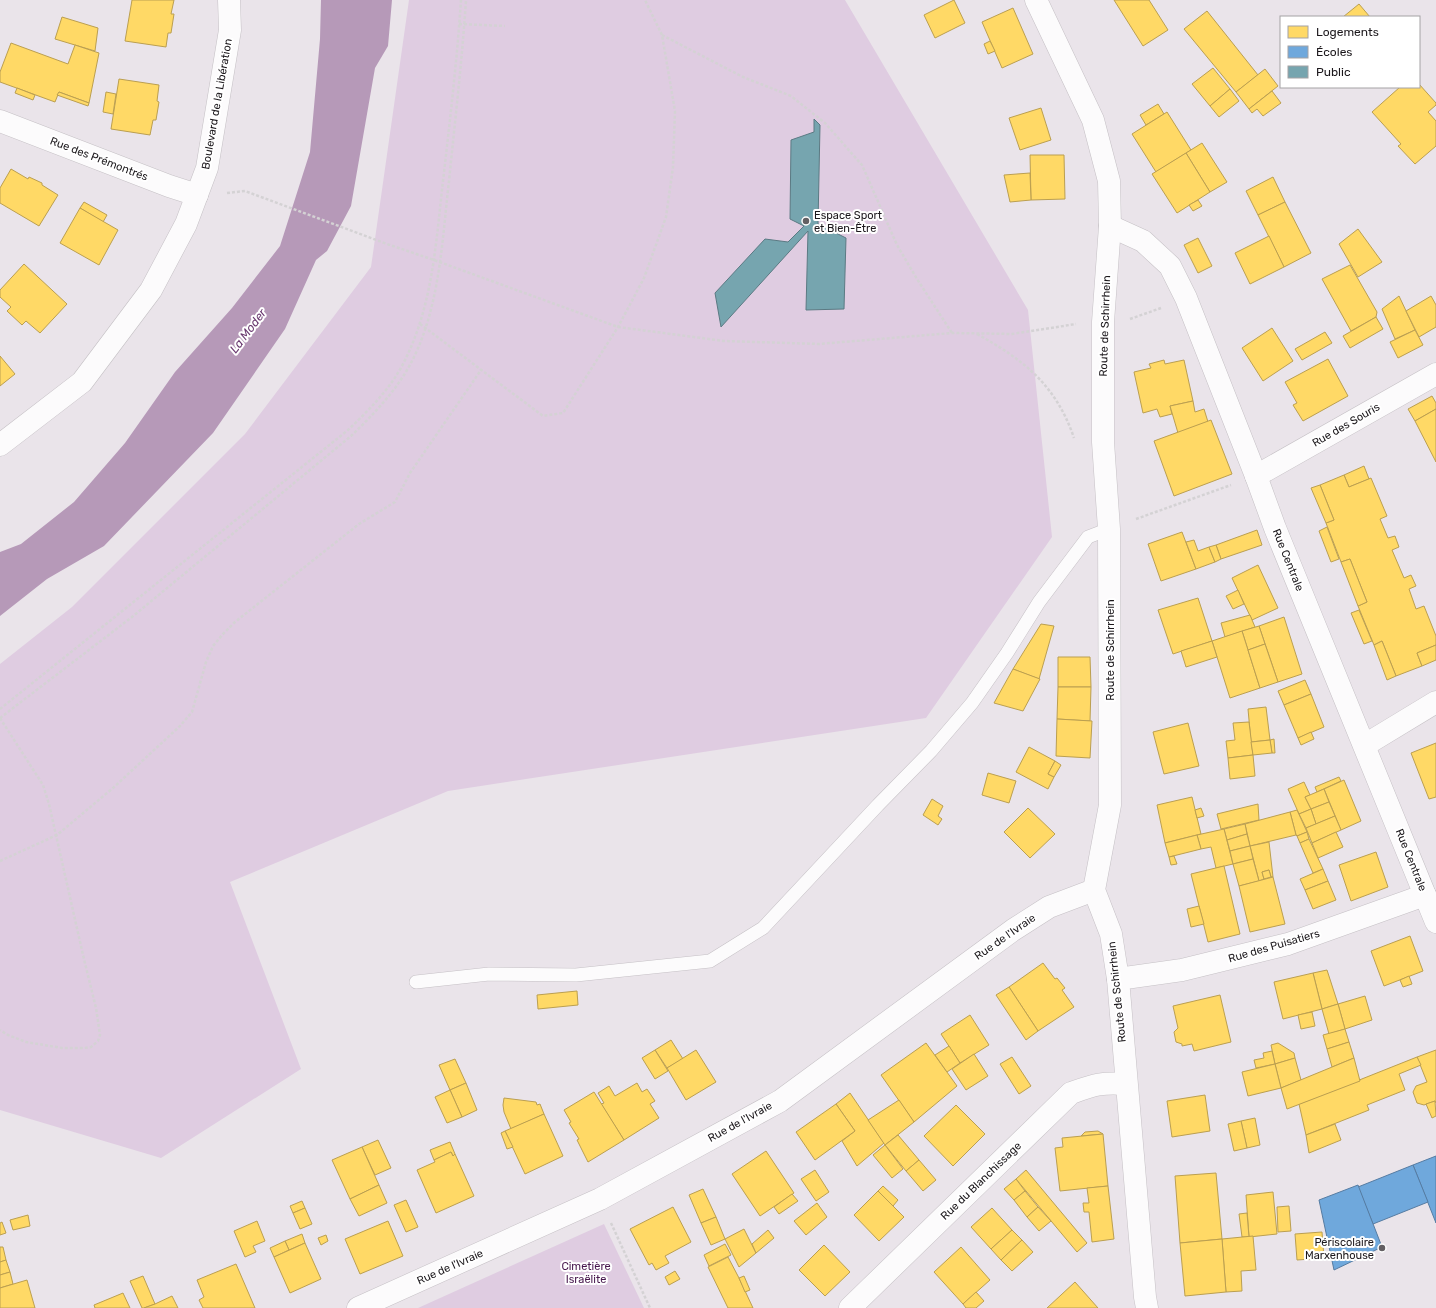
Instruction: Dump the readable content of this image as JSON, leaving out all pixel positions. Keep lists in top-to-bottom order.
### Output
{
  "streets": {
    "street": [
      "Boulevard de la Libération",
      "Rue des Prémontrés",
      "Route de Schirrhein",
      "Rue des Souris",
      "Rue Centrale",
      "Rue de l'Ivraie",
      "Rue des Puisatiers",
      "Rue du Blanchissage"
    ]
  },
  "crossings": [
    ["Boulevard de la Libération", "Rue des Prémontrés"],
    ["Route de Schirrhein", "Rue Centrale"],
    ["Route de Schirrhein", "Rue de l'Ivraie"],
    ["Route de Schirrhein", "Rue des Puisatiers"],
    ["Route de Schirrhein", "Rue du Blanchissage"],
    ["Rue des Souris", "Rue Centrale"],
    ["Rue Centrale", "Rue des Puisatiers"]
  ],
  "water": ["La Moder"],
  "parks": ["Cimetière Israëlite"],
  "places": ["Espace Sport et Bien-Être", "Périscolaire Marxenhouse"],
  "legend": ["Logements", "Écoles", "Public"]
}
